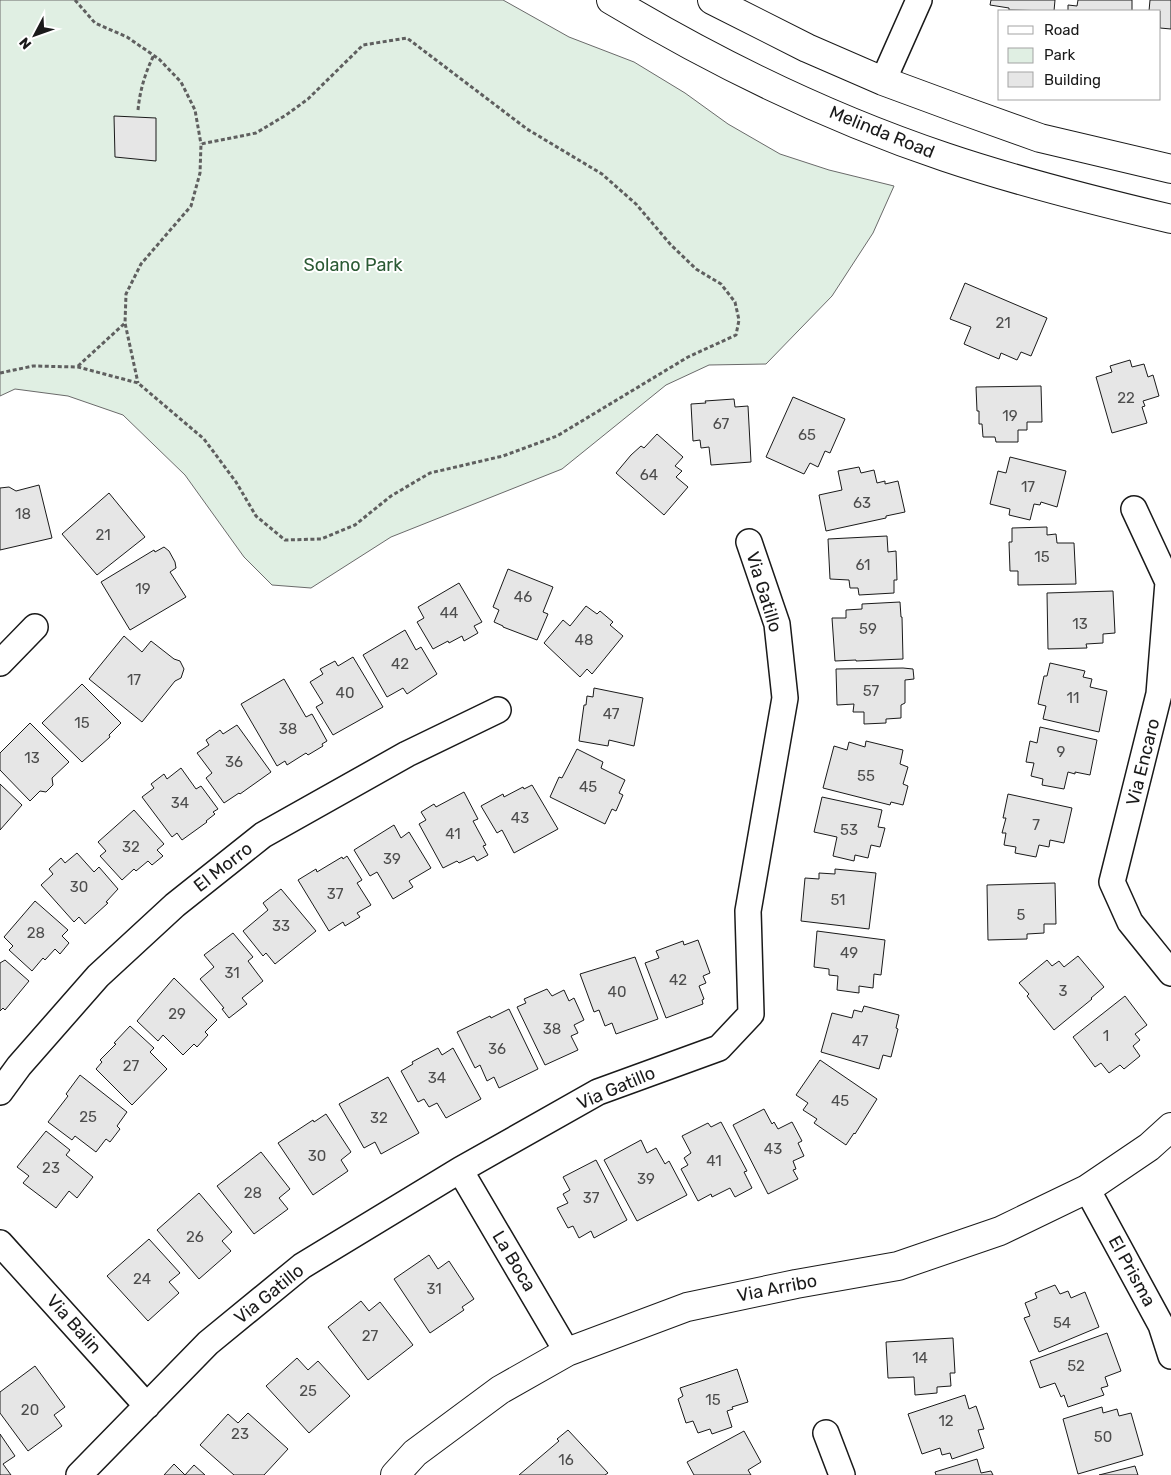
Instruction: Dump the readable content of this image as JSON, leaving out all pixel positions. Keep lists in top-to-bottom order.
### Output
{
  "streets": {
    "main road": ["Melinda Road", "Via Arribo"],
    "street": [
      "Via Gatillo",
      "Via Encaro",
      "El Morro",
      "La Boca",
      "El Prisma",
      "Via Balin"
    ]
  },
  "crossings": [
    ["Via Gatillo", "La Boca"],
    ["Via Gatillo", "Via Balin"],
    ["La Boca", "Via Arribo"],
    ["El Prisma", "Via Arribo"]
  ],
  "parks": ["Solano Park"],
  "house_numbers": [
    "21",
    "22",
    "19",
    "67",
    "65",
    "64",
    "17",
    "63",
    "18",
    "21",
    "15",
    "61",
    "19",
    "46",
    "44",
    "13",
    "59",
    "48",
    "42",
    "17",
    "57",
    "40",
    "11",
    "47",
    "15",
    "38",
    "9",
    "13",
    "36",
    "55",
    "45",
    "34",
    "43",
    "7",
    "53",
    "41",
    "32",
    "39",
    "30",
    "37",
    "51",
    "5",
    "33",
    "28",
    "49",
    "31",
    "42",
    "3",
    "40",
    "29",
    "38",
    "1",
    "47",
    "36",
    "27",
    "34",
    "45",
    "25",
    "32",
    "43",
    "30",
    "41",
    "23",
    "39",
    "28",
    "37",
    "26",
    "24",
    "31",
    "54",
    "27",
    "14",
    "52",
    "25",
    "15",
    "20",
    "12",
    "23",
    "50",
    "16"
  ],
  "legend": ["Road", "Park", "Building"],
  "north": "bottom left"
}
